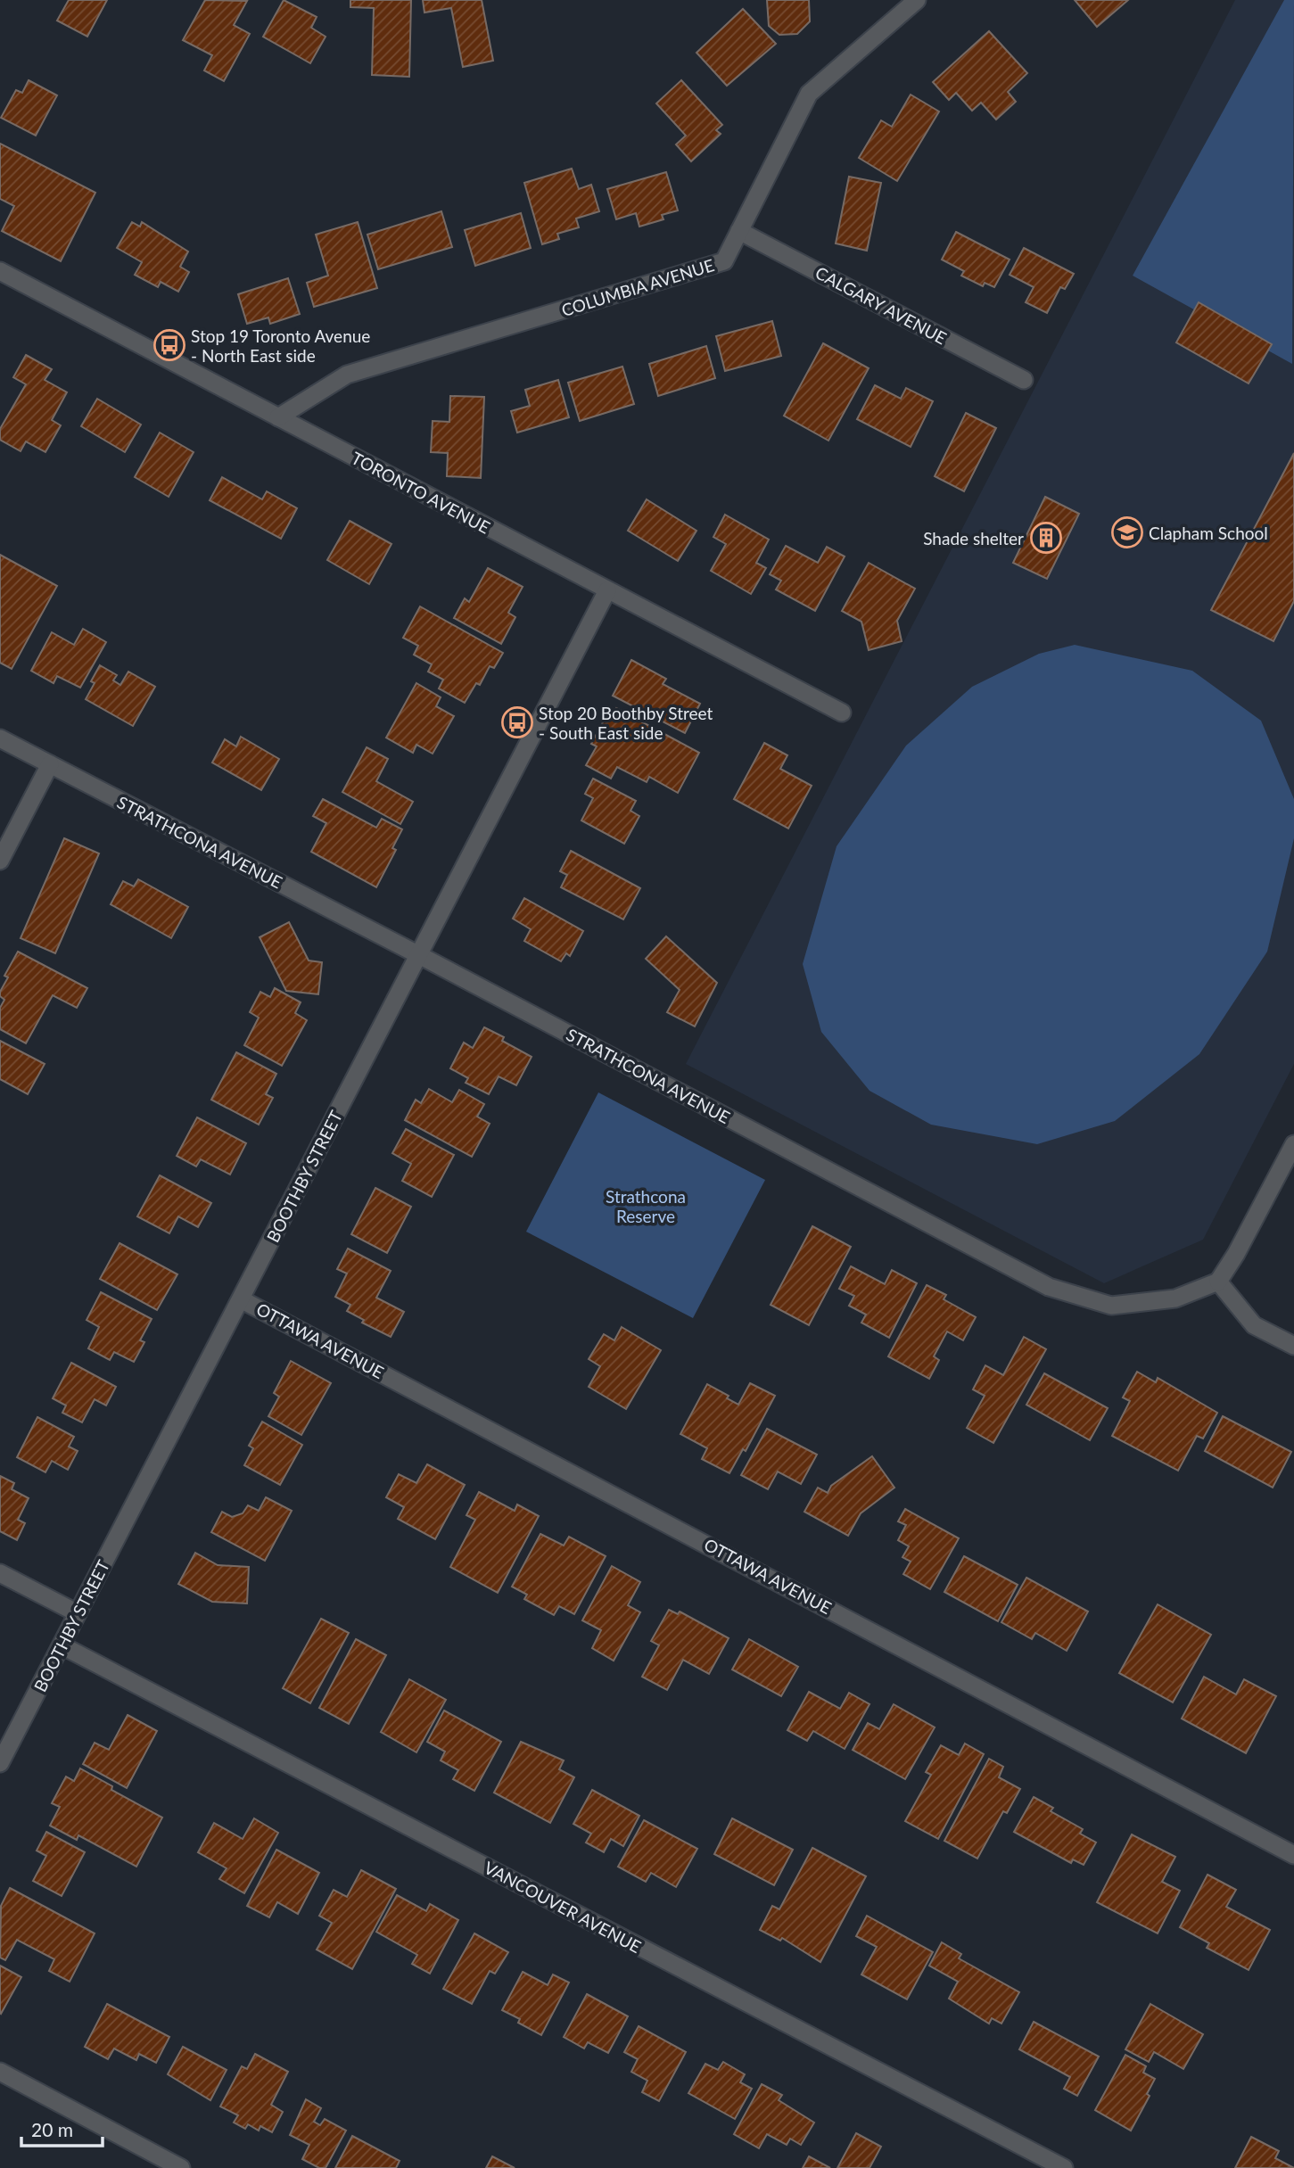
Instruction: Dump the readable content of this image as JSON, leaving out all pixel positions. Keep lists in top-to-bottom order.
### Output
{
  "streets": {
    "street": [
      "COLUMBIA AVENUE",
      "CALGARY AVENUE",
      "TORONTO AVENUE",
      "STRATHCONA AVENUE",
      "BOOTHBY STREET",
      "OTTAWA AVENUE",
      "VANCOUVER AVENUE"
    ]
  },
  "crossings": [
    ["COLUMBIA AVENUE", "CALGARY AVENUE"],
    ["COLUMBIA AVENUE", "TORONTO AVENUE"],
    ["TORONTO AVENUE", "BOOTHBY STREET"],
    ["STRATHCONA AVENUE", "BOOTHBY STREET"],
    ["BOOTHBY STREET", "OTTAWA AVENUE"],
    ["BOOTHBY STREET", "VANCOUVER AVENUE"]
  ],
  "parks": ["Strathcona Reserve"],
  "places": {
    "bus stop": ["Stop 19 Toronto Avenue - North East side", "Stop 20 Boothby Street - South East side"],
    "school or university": ["Clapham School"],
    "building": ["Shade shelter"]
  },
  "scale_bar": "20 m"
}
